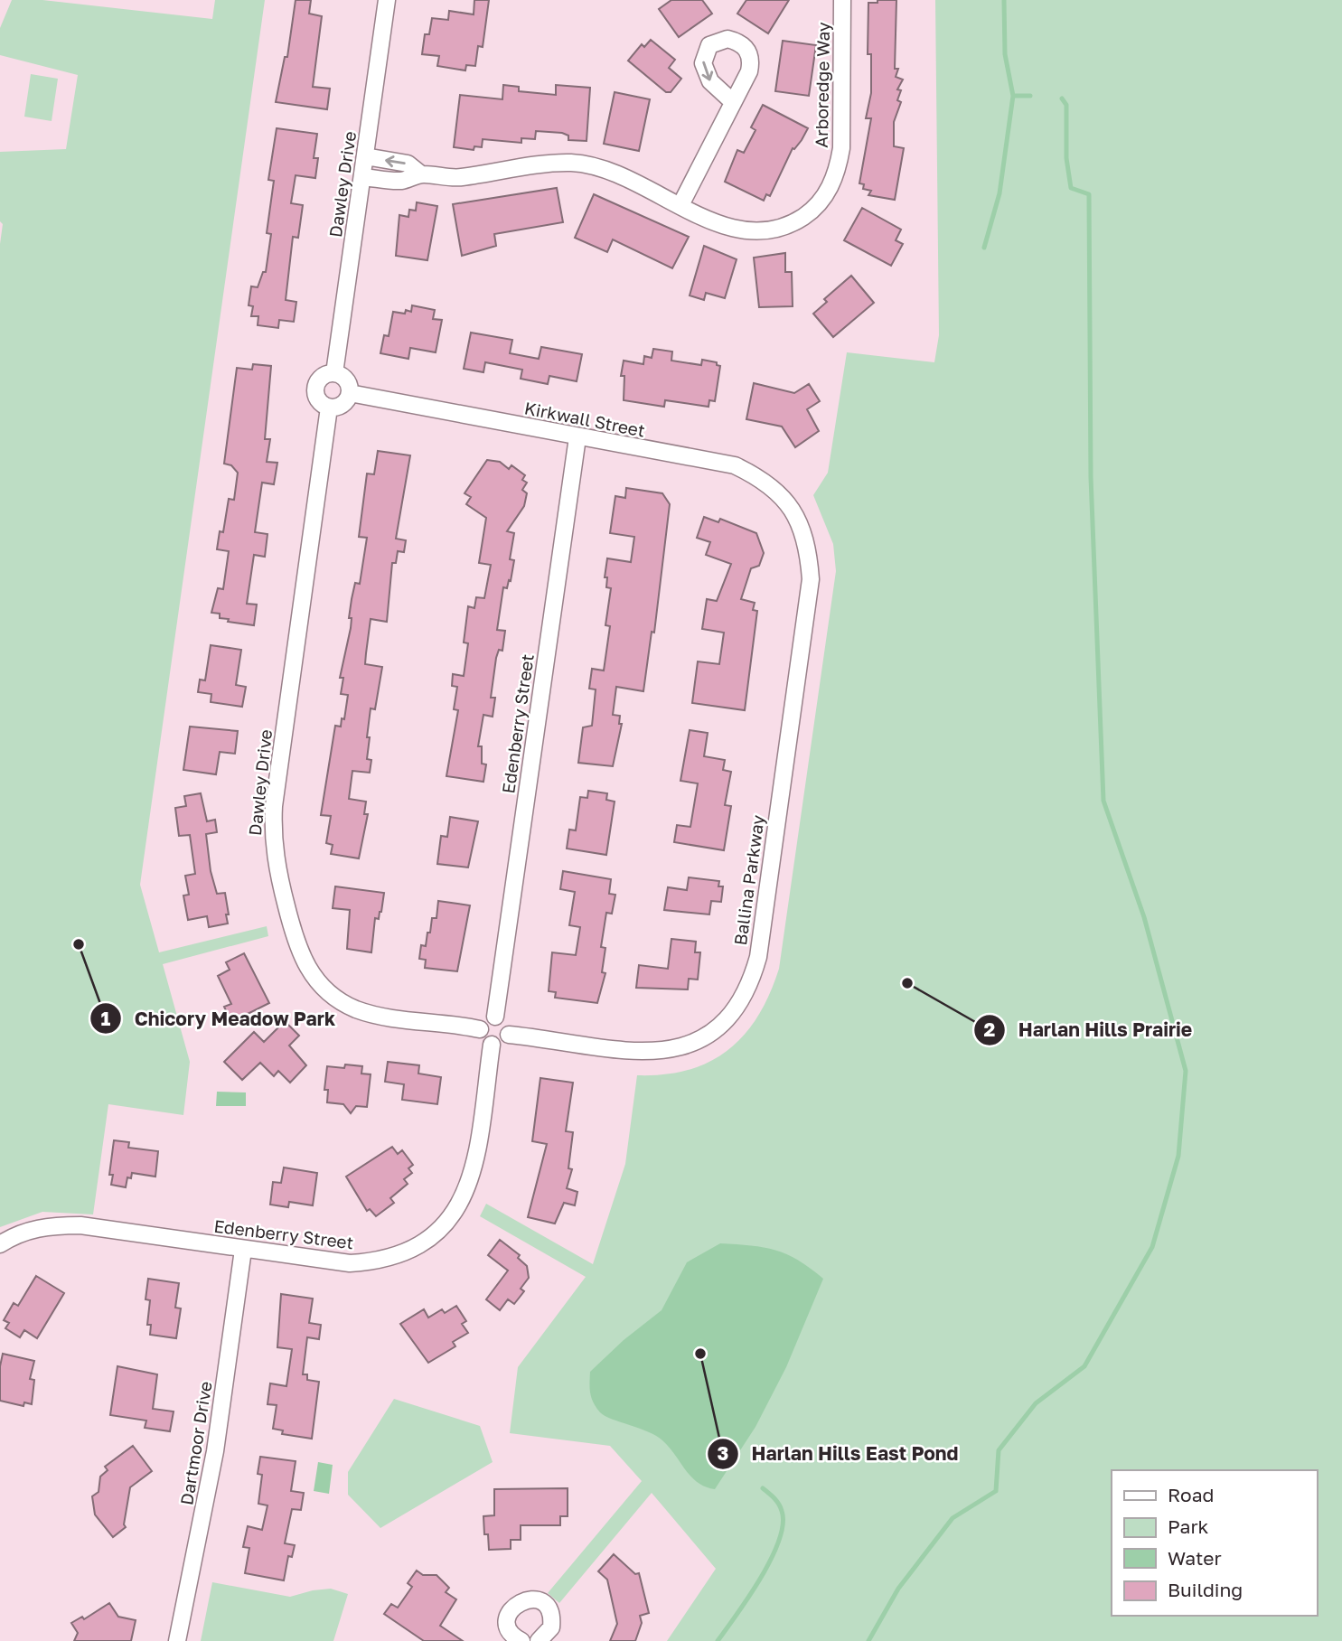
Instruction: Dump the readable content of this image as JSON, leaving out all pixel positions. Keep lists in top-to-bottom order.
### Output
{
  "streets": {
    "street": [
      "Arboredge Way",
      "Dawley Drive",
      "Kirkwall Street",
      "Edenberry Street",
      "Ballina Parkway",
      "Dartmoor Drive"
    ]
  },
  "crossings": [
    ["Arboredge Way", "Dawley Drive"],
    ["Dawley Drive", "Kirkwall Street"],
    ["Dawley Drive", "Edenberry Street"],
    ["Dawley Drive", "Ballina Parkway"],
    ["Kirkwall Street", "Edenberry Street"],
    ["Kirkwall Street", "Ballina Parkway"],
    ["Edenberry Street", "Ballina Parkway"],
    ["Edenberry Street", "Dartmoor Drive"]
  ],
  "places": ["Chicory Meadow Park", "Harlan Hills Prairie", "Harlan Hills East Pond"],
  "legend": [
    "Road",
    "Park",
    "Water",
    "Building"
  ]
}
